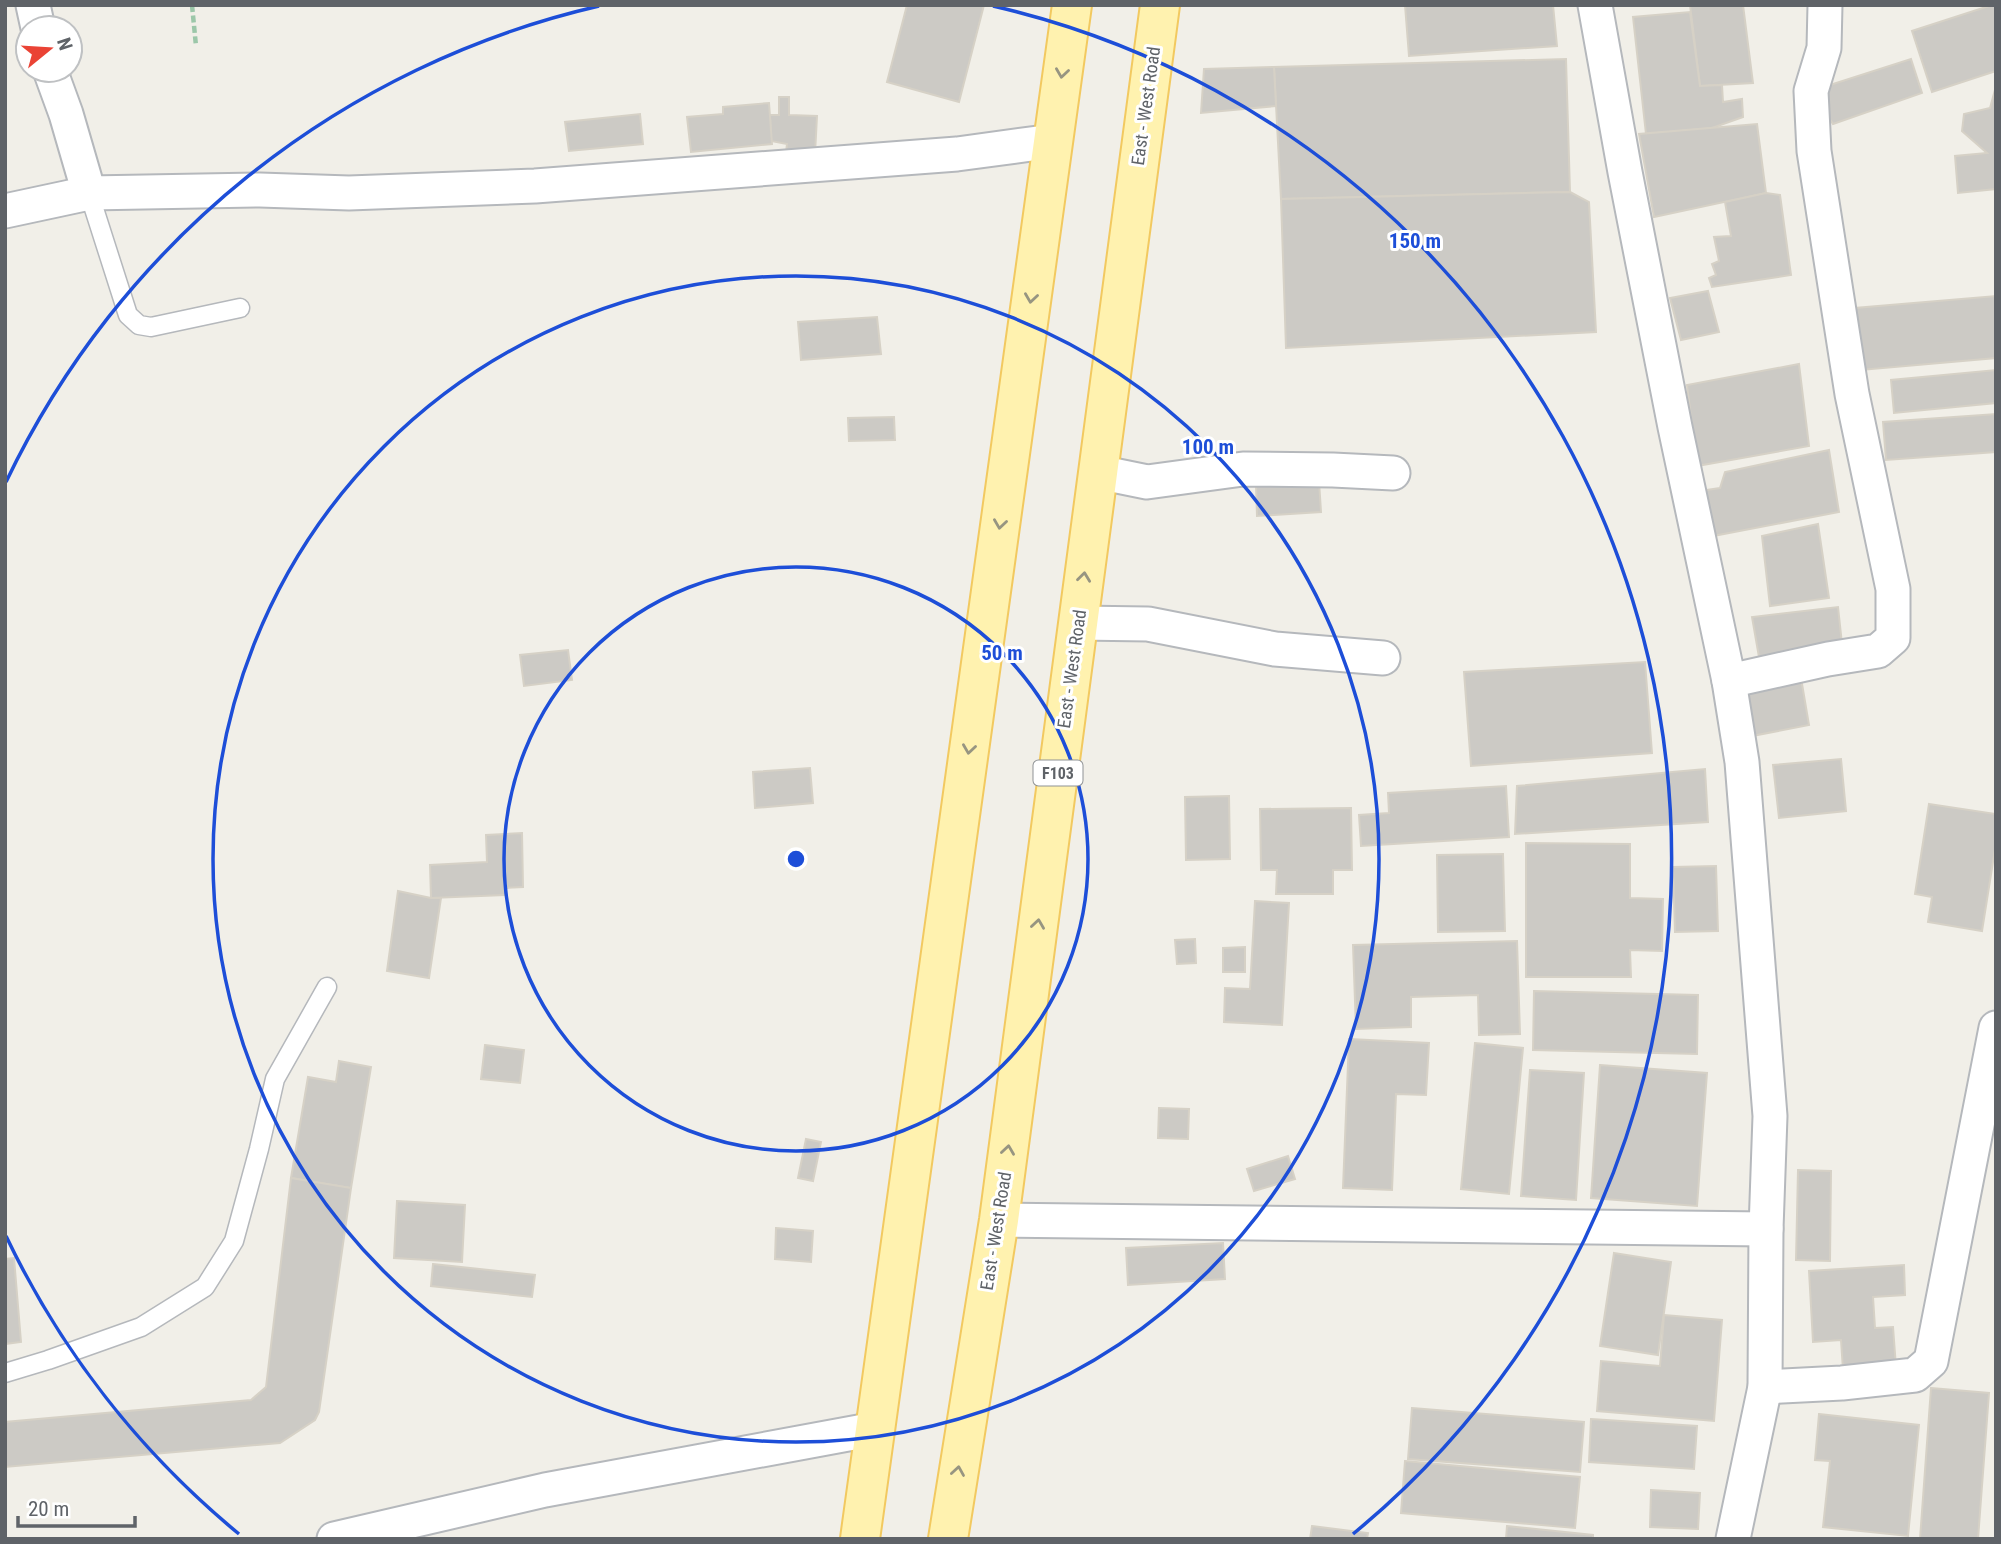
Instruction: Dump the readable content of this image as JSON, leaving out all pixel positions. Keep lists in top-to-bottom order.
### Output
{
  "streets": {
    "main road": ["East - West Road", "F103"]
  },
  "scale_bar": "20 m",
  "north": "right",
  "rings": ["150 m", "100 m", "50 m"]
}
